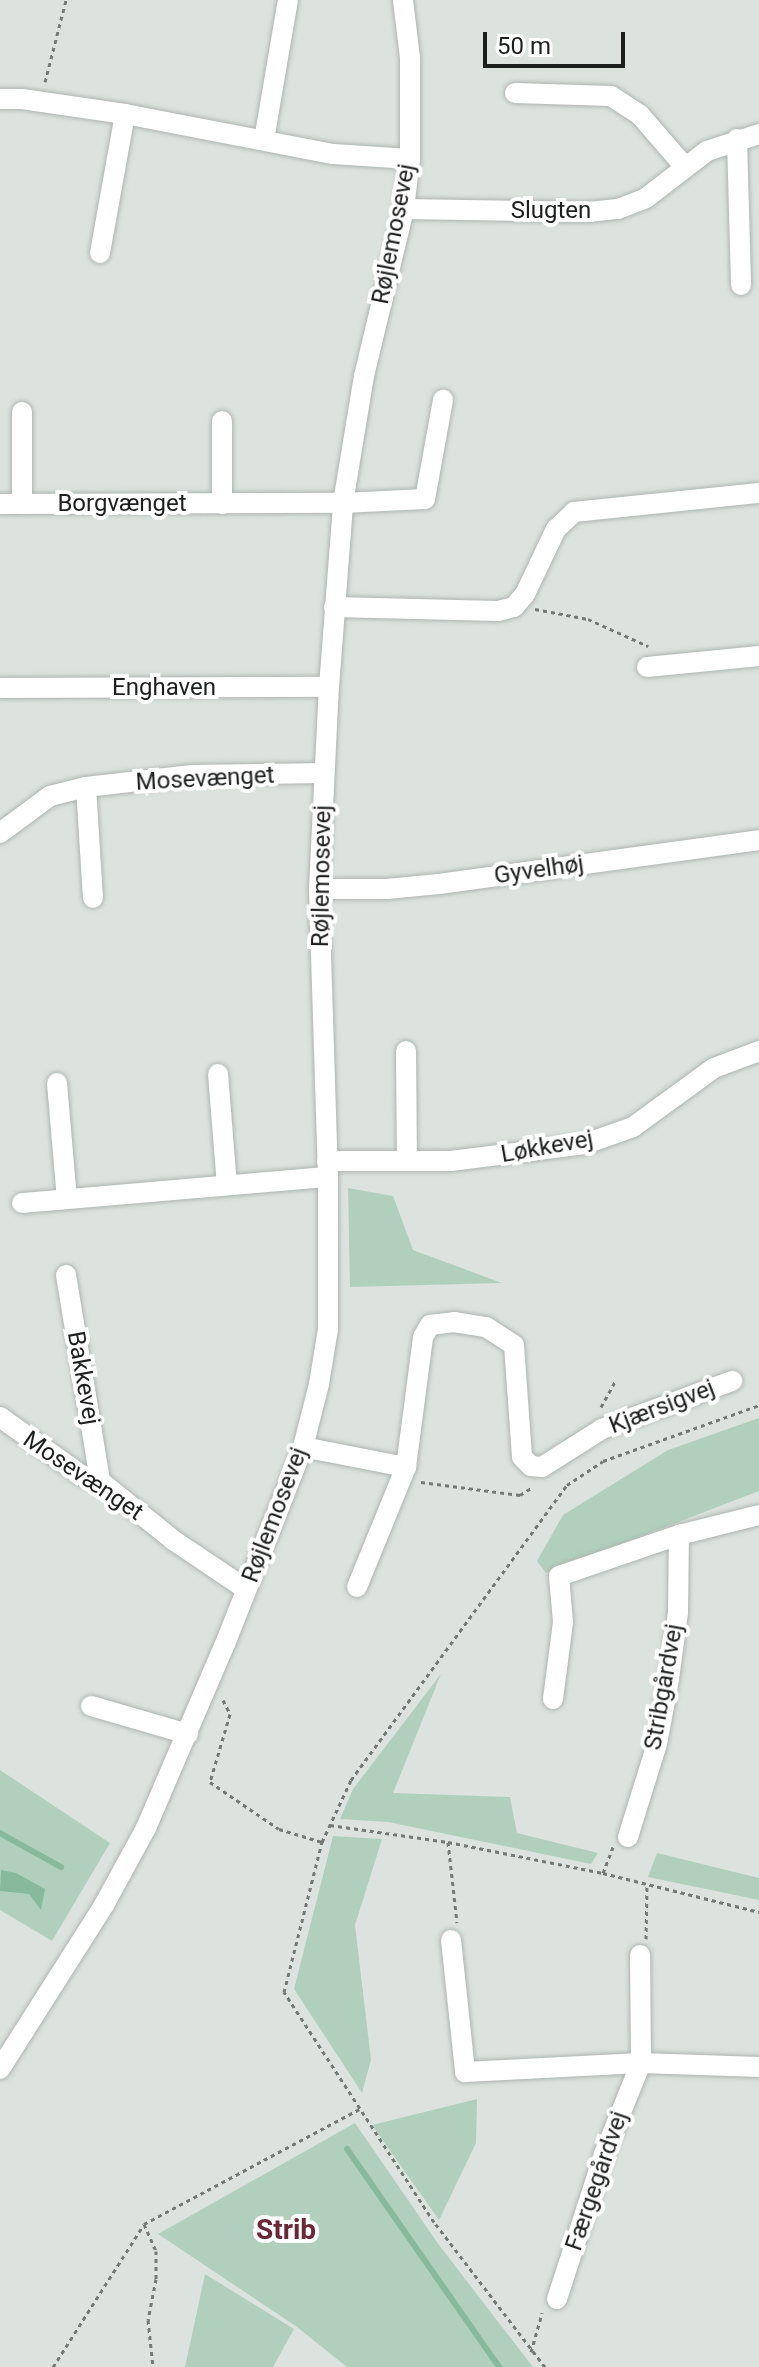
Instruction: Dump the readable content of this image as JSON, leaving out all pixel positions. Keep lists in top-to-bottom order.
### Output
{
  "streets": {
    "street": [
      "Slugten",
      "Røjlemosevej",
      "Borgvænget",
      "Enghaven",
      "Mosevænget",
      "Gyvelhøj",
      "Løkkevej",
      "Bakkevej",
      "Kjærsigvej",
      "Stribgårdvej",
      "Færgegårdvej"
    ]
  },
  "crossings": [
    ["Slugten", "Røjlemosevej"],
    ["Røjlemosevej", "Borgvænget"],
    ["Røjlemosevej", "Enghaven"],
    ["Røjlemosevej", "Mosevænget"],
    ["Røjlemosevej", "Gyvelhøj"],
    ["Røjlemosevej", "Løkkevej"],
    ["Mosevænget", "Bakkevej"]
  ],
  "districts": ["Strib"],
  "scale_bar": "50 m"
}
